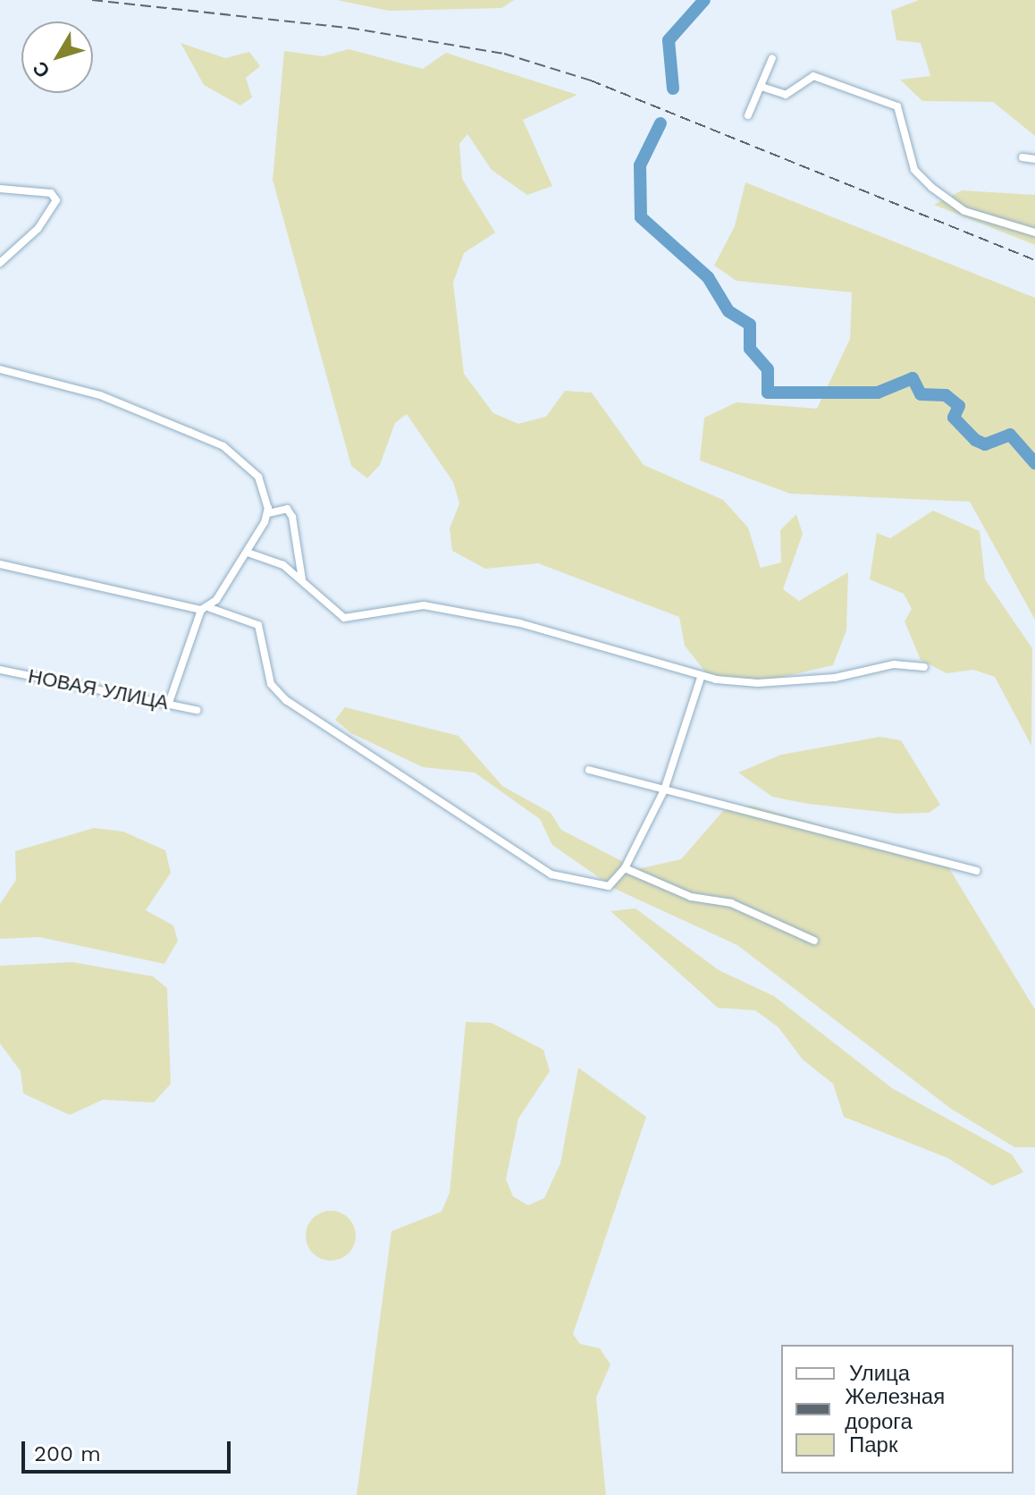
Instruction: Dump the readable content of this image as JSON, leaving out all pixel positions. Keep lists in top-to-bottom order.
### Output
{
  "streets": {
    "street": ["НОВАЯ УЛИЦА"]
  },
  "legend": ["Улица", "Железная дорога", "Парк"],
  "scale_bar": "200 m",
  "north": "bottom left"
}
